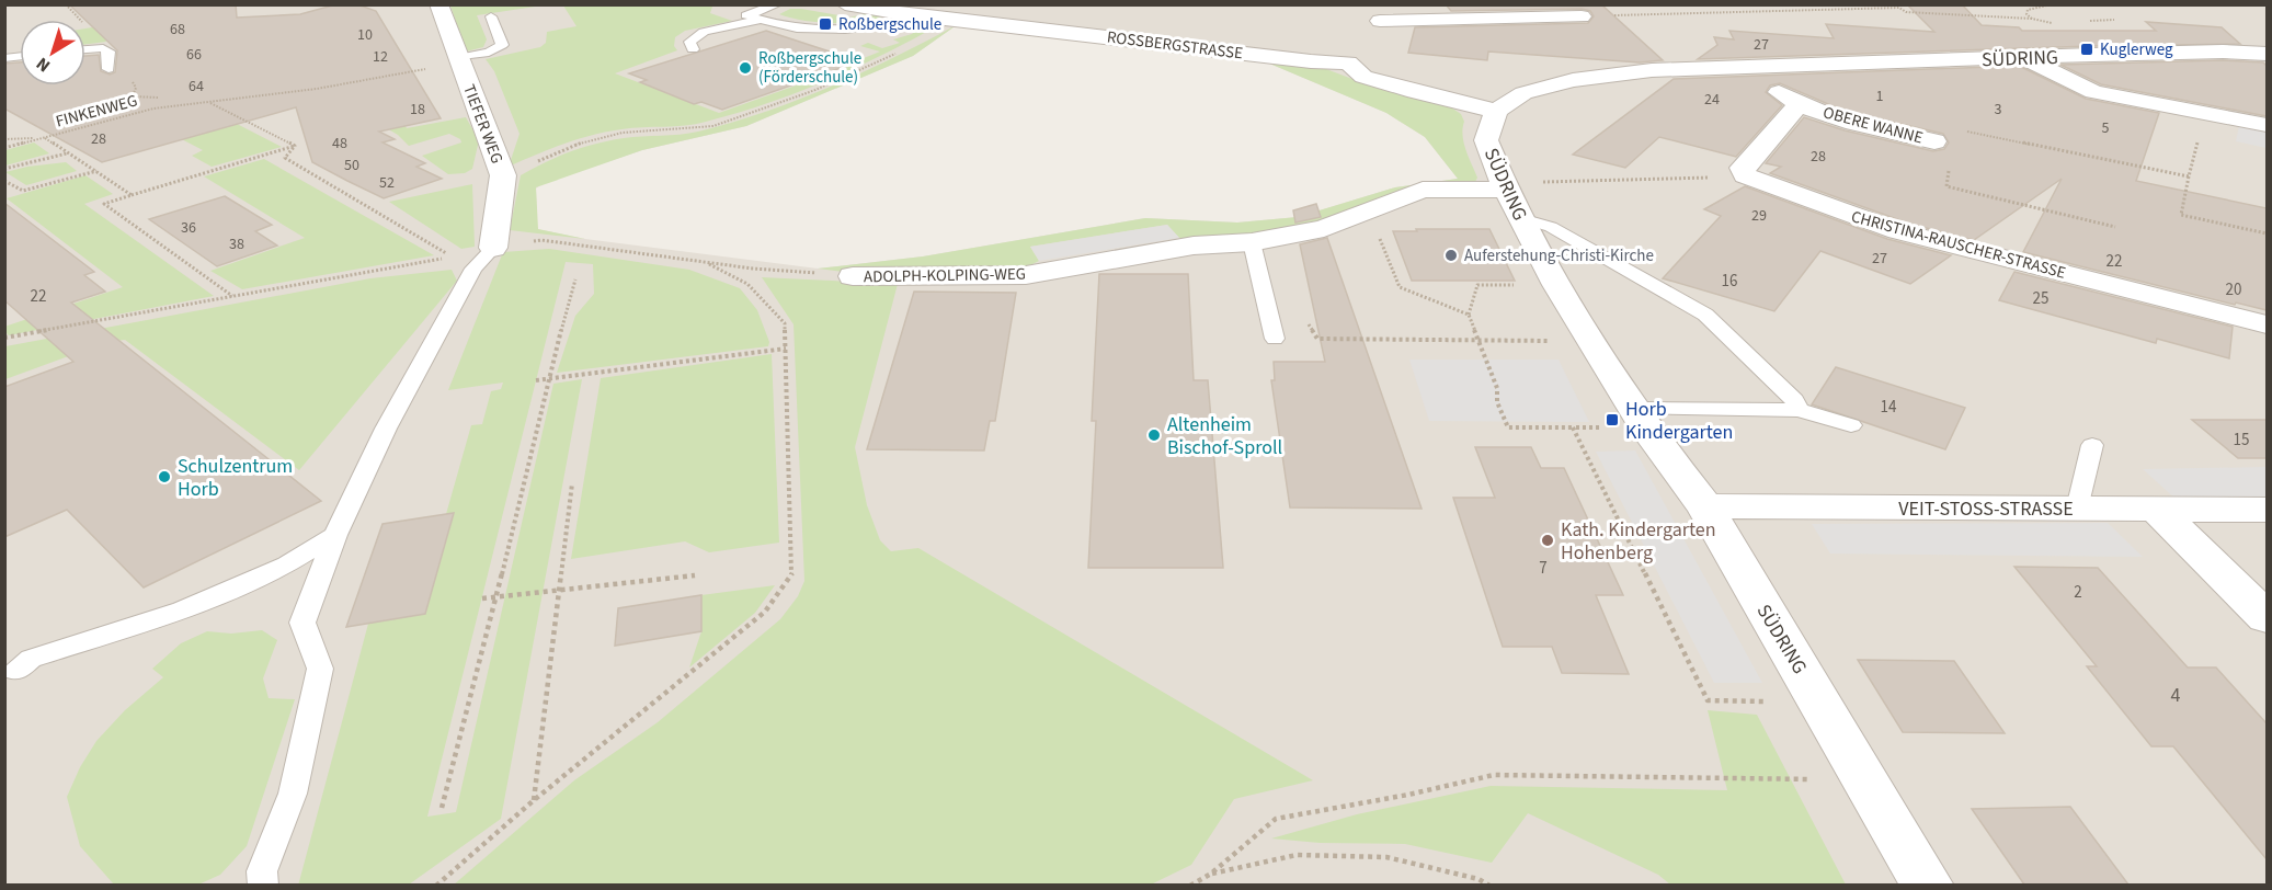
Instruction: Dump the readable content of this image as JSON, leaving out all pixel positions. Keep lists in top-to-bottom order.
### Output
{
  "streets": {
    "street": [
      "ROSSBERGSTRASSE",
      "SÜDRING",
      "TIEFER WEG",
      "OBERE WANNE",
      "CHRISTINA-RAUSCHER-STRASSE",
      "ADOLPH-KOLPING-WEG",
      "VEIT-STOSS-STRASSE"
    ],
    "path": ["FINKENWEG"]
  },
  "crossings": [
    ["SÜDRING", "OBERE WANNE"],
    ["SÜDRING", "ADOLPH-KOLPING-WEG"],
    ["SÜDRING", "VEIT-STOSS-STRASSE"],
    ["FINKENWEG", "TIEFER WEG"],
    ["TIEFER WEG", "ADOLPH-KOLPING-WEG"],
    ["OBERE WANNE", "CHRISTINA-RAUSCHER-STRASSE"]
  ],
  "places": {
    "transit": ["Roßbergschule", "Kuglerweg", "Horb Kindergarten"],
    "other": [
      "Roßbergschule (Förderschule)",
      "Auferstehung-Christi-Kirche",
      "Altenheim Bischof-Sproll",
      "Schulzentrum Horb",
      "Kath. Kindergarten Hohenberg"
    ]
  },
  "house_numbers": [
    "68",
    "10",
    "27",
    "66",
    "12",
    "64",
    "1",
    "24",
    "18",
    "3",
    "5",
    "28",
    "48",
    "28",
    "50",
    "52",
    "29",
    "36",
    "38",
    "27",
    "22",
    "16",
    "20",
    "22",
    "25",
    "14",
    "15",
    "7",
    "2",
    "4"
  ],
  "north": "bottom left"
}
